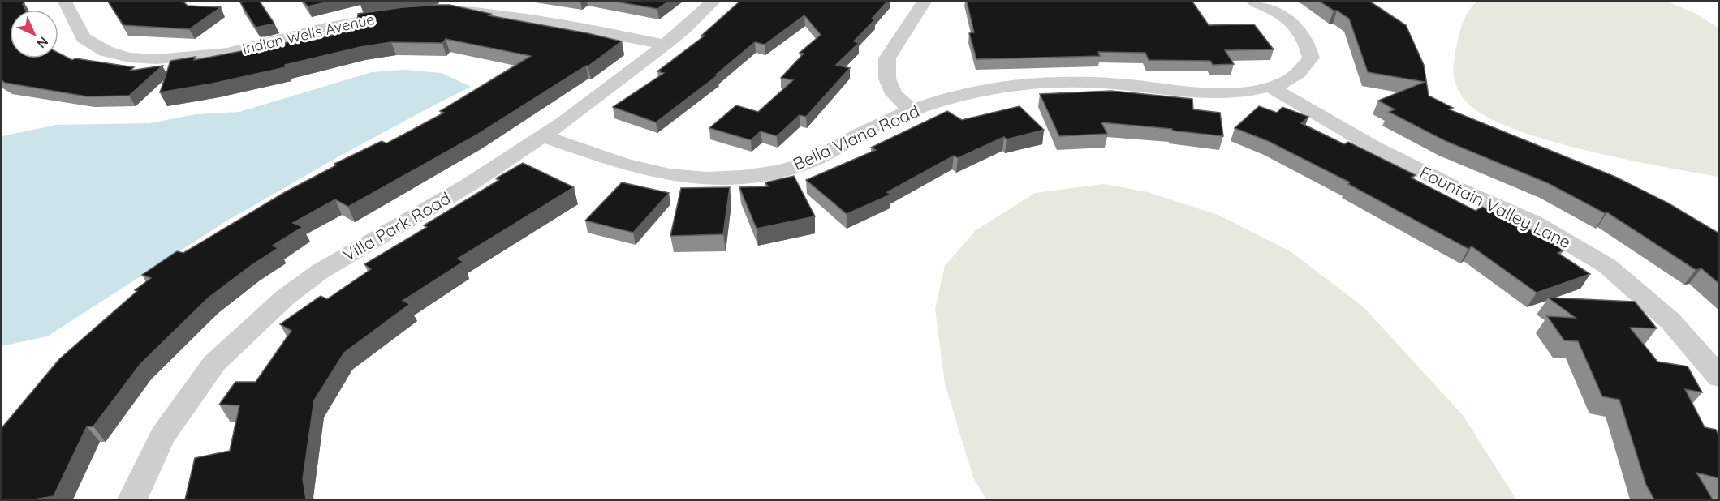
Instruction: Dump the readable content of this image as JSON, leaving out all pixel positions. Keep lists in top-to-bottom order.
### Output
{
  "streets": {
    "street": [
      "Indian Wells Avenue",
      "Bella Viana Road",
      "Fountain Valley Lane",
      "Villa Park Road"
    ]
  },
  "crossings": [
    ["Bella Viana Road", "Fountain Valley Lane"],
    ["Bella Viana Road", "Villa Park Road"]
  ],
  "north": "bottom right"
}
